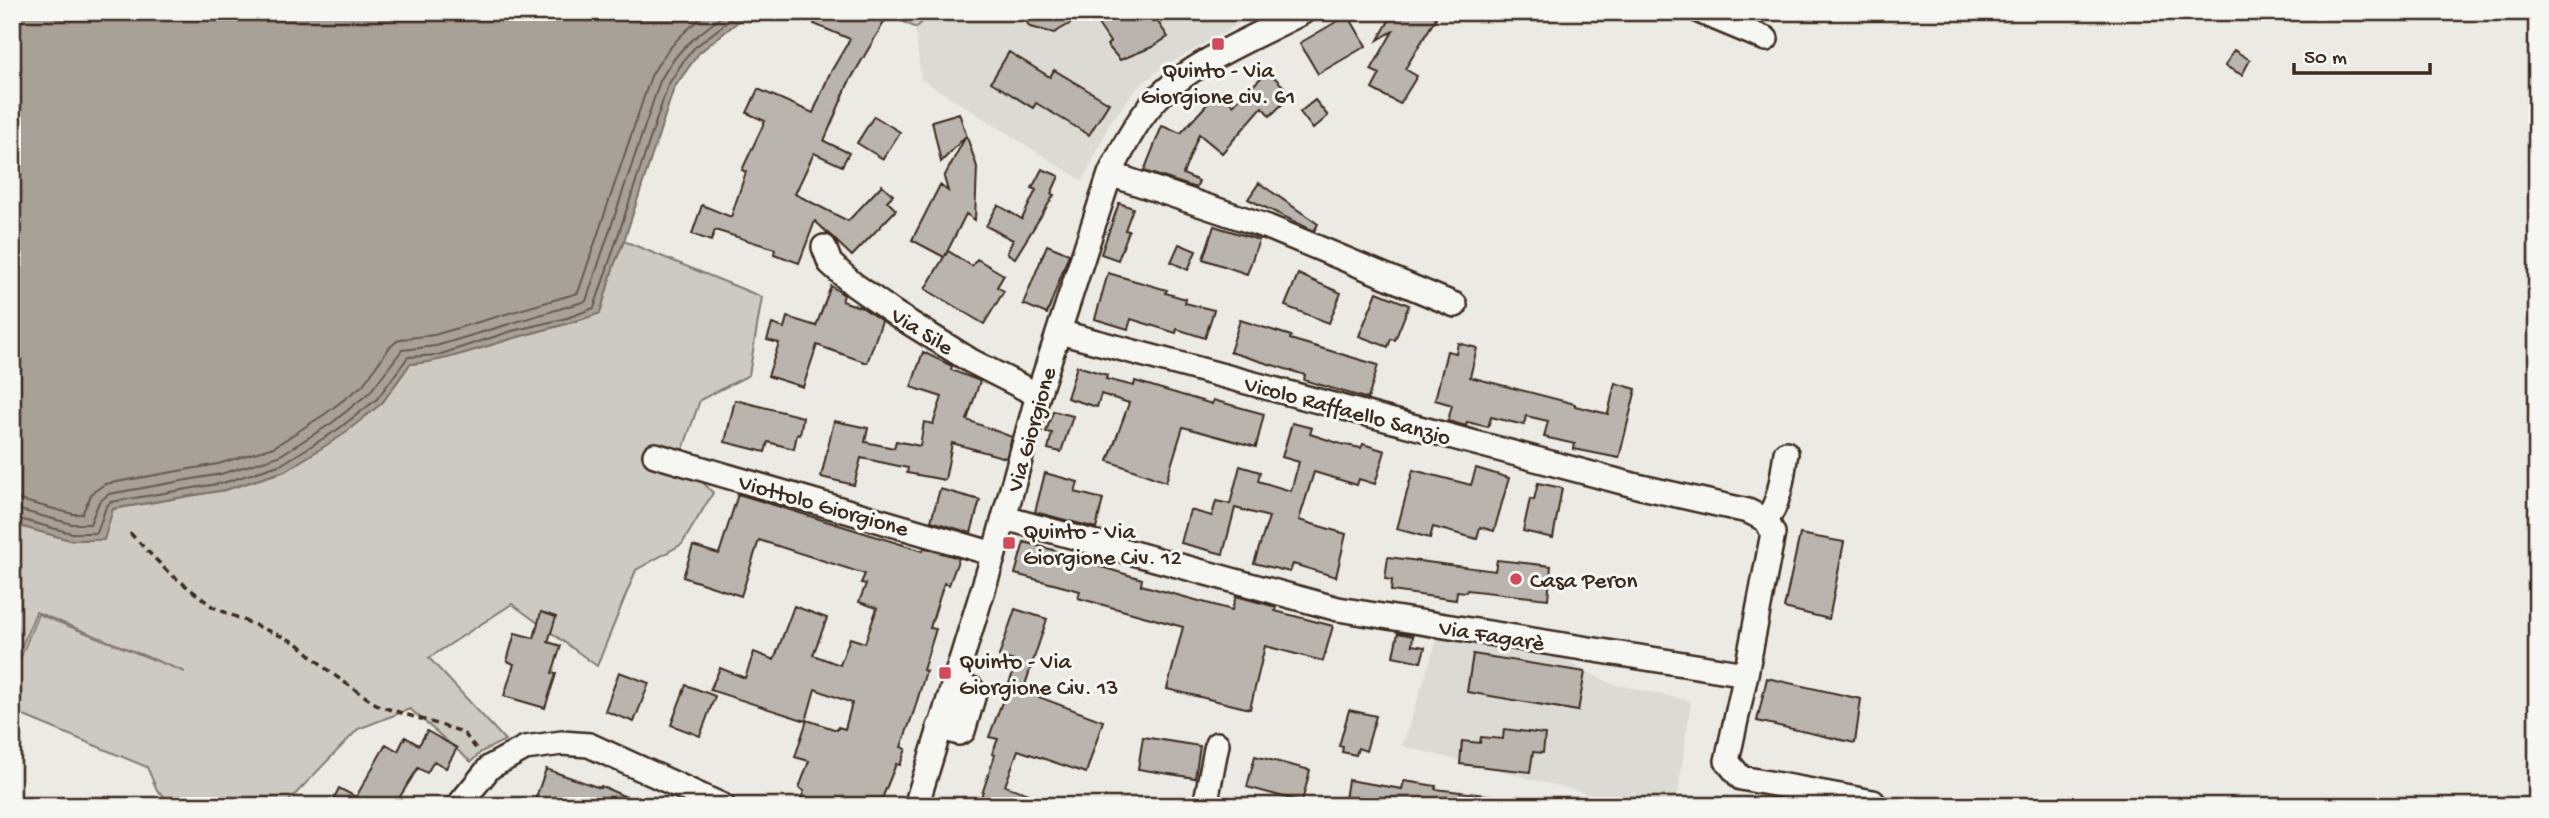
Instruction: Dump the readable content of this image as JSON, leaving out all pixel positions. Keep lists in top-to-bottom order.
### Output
{
  "streets": {
    "street": [
      "Via Sile",
      "Vicolo Raffaello Sanzio",
      "Via Giorgione",
      "Viottolo Giorgione",
      "Via Fagarè"
    ]
  },
  "crossings": [
    ["Via Sile", "Via Giorgione"],
    ["Vicolo Raffaello Sanzio", "Via Giorgione"],
    ["Via Giorgione", "Viottolo Giorgione"],
    ["Via Giorgione", "Via Fagarè"]
  ],
  "places": {
    "transit": ["Quinto - Via Giorgione civ. 61", "Quinto - Via Giorgione Civ. 12", "Quinto - Via Giorgione Civ. 13"],
    "other": ["Casa Peron"]
  },
  "scale_bar": "50 m"
}
